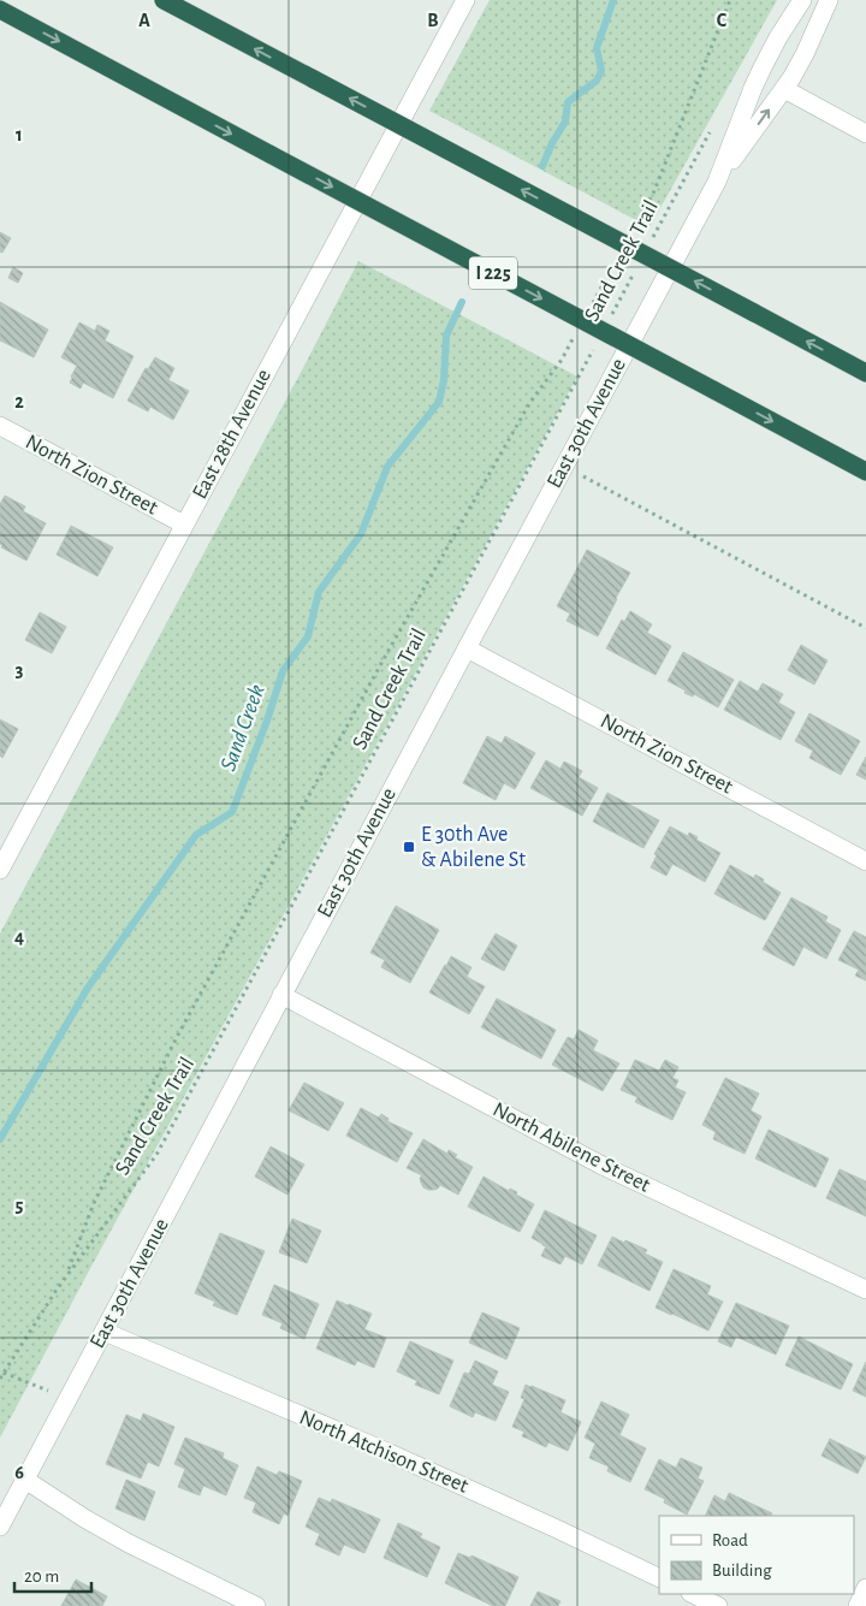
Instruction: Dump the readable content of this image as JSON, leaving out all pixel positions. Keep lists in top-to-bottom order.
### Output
{
  "streets": {
    "highway": ["I 225"],
    "street": [
      "East 30th Avenue",
      "East 28th Avenue",
      "North Zion Street",
      "North Abilene Street",
      "North Atchison Street"
    ],
    "path": ["Sand Creek Trail"]
  },
  "crossings": [
    ["East 30th Avenue", "North Zion Street"],
    ["East 30th Avenue", "North Abilene Street"],
    ["East 30th Avenue", "North Atchison Street"],
    ["East 28th Avenue", "North Zion Street"]
  ],
  "water": ["Sand Creek"],
  "places": {
    "transit": ["E 30th Ave & Abilene St"]
  },
  "legend": ["Road", "Building"],
  "scale_bar": "20 m",
  "grid": {
    "columns": ["A", "B", "C"],
    "rows": [
      "1",
      "2",
      "3",
      "4",
      "5",
      "6"
    ]
  }
}
